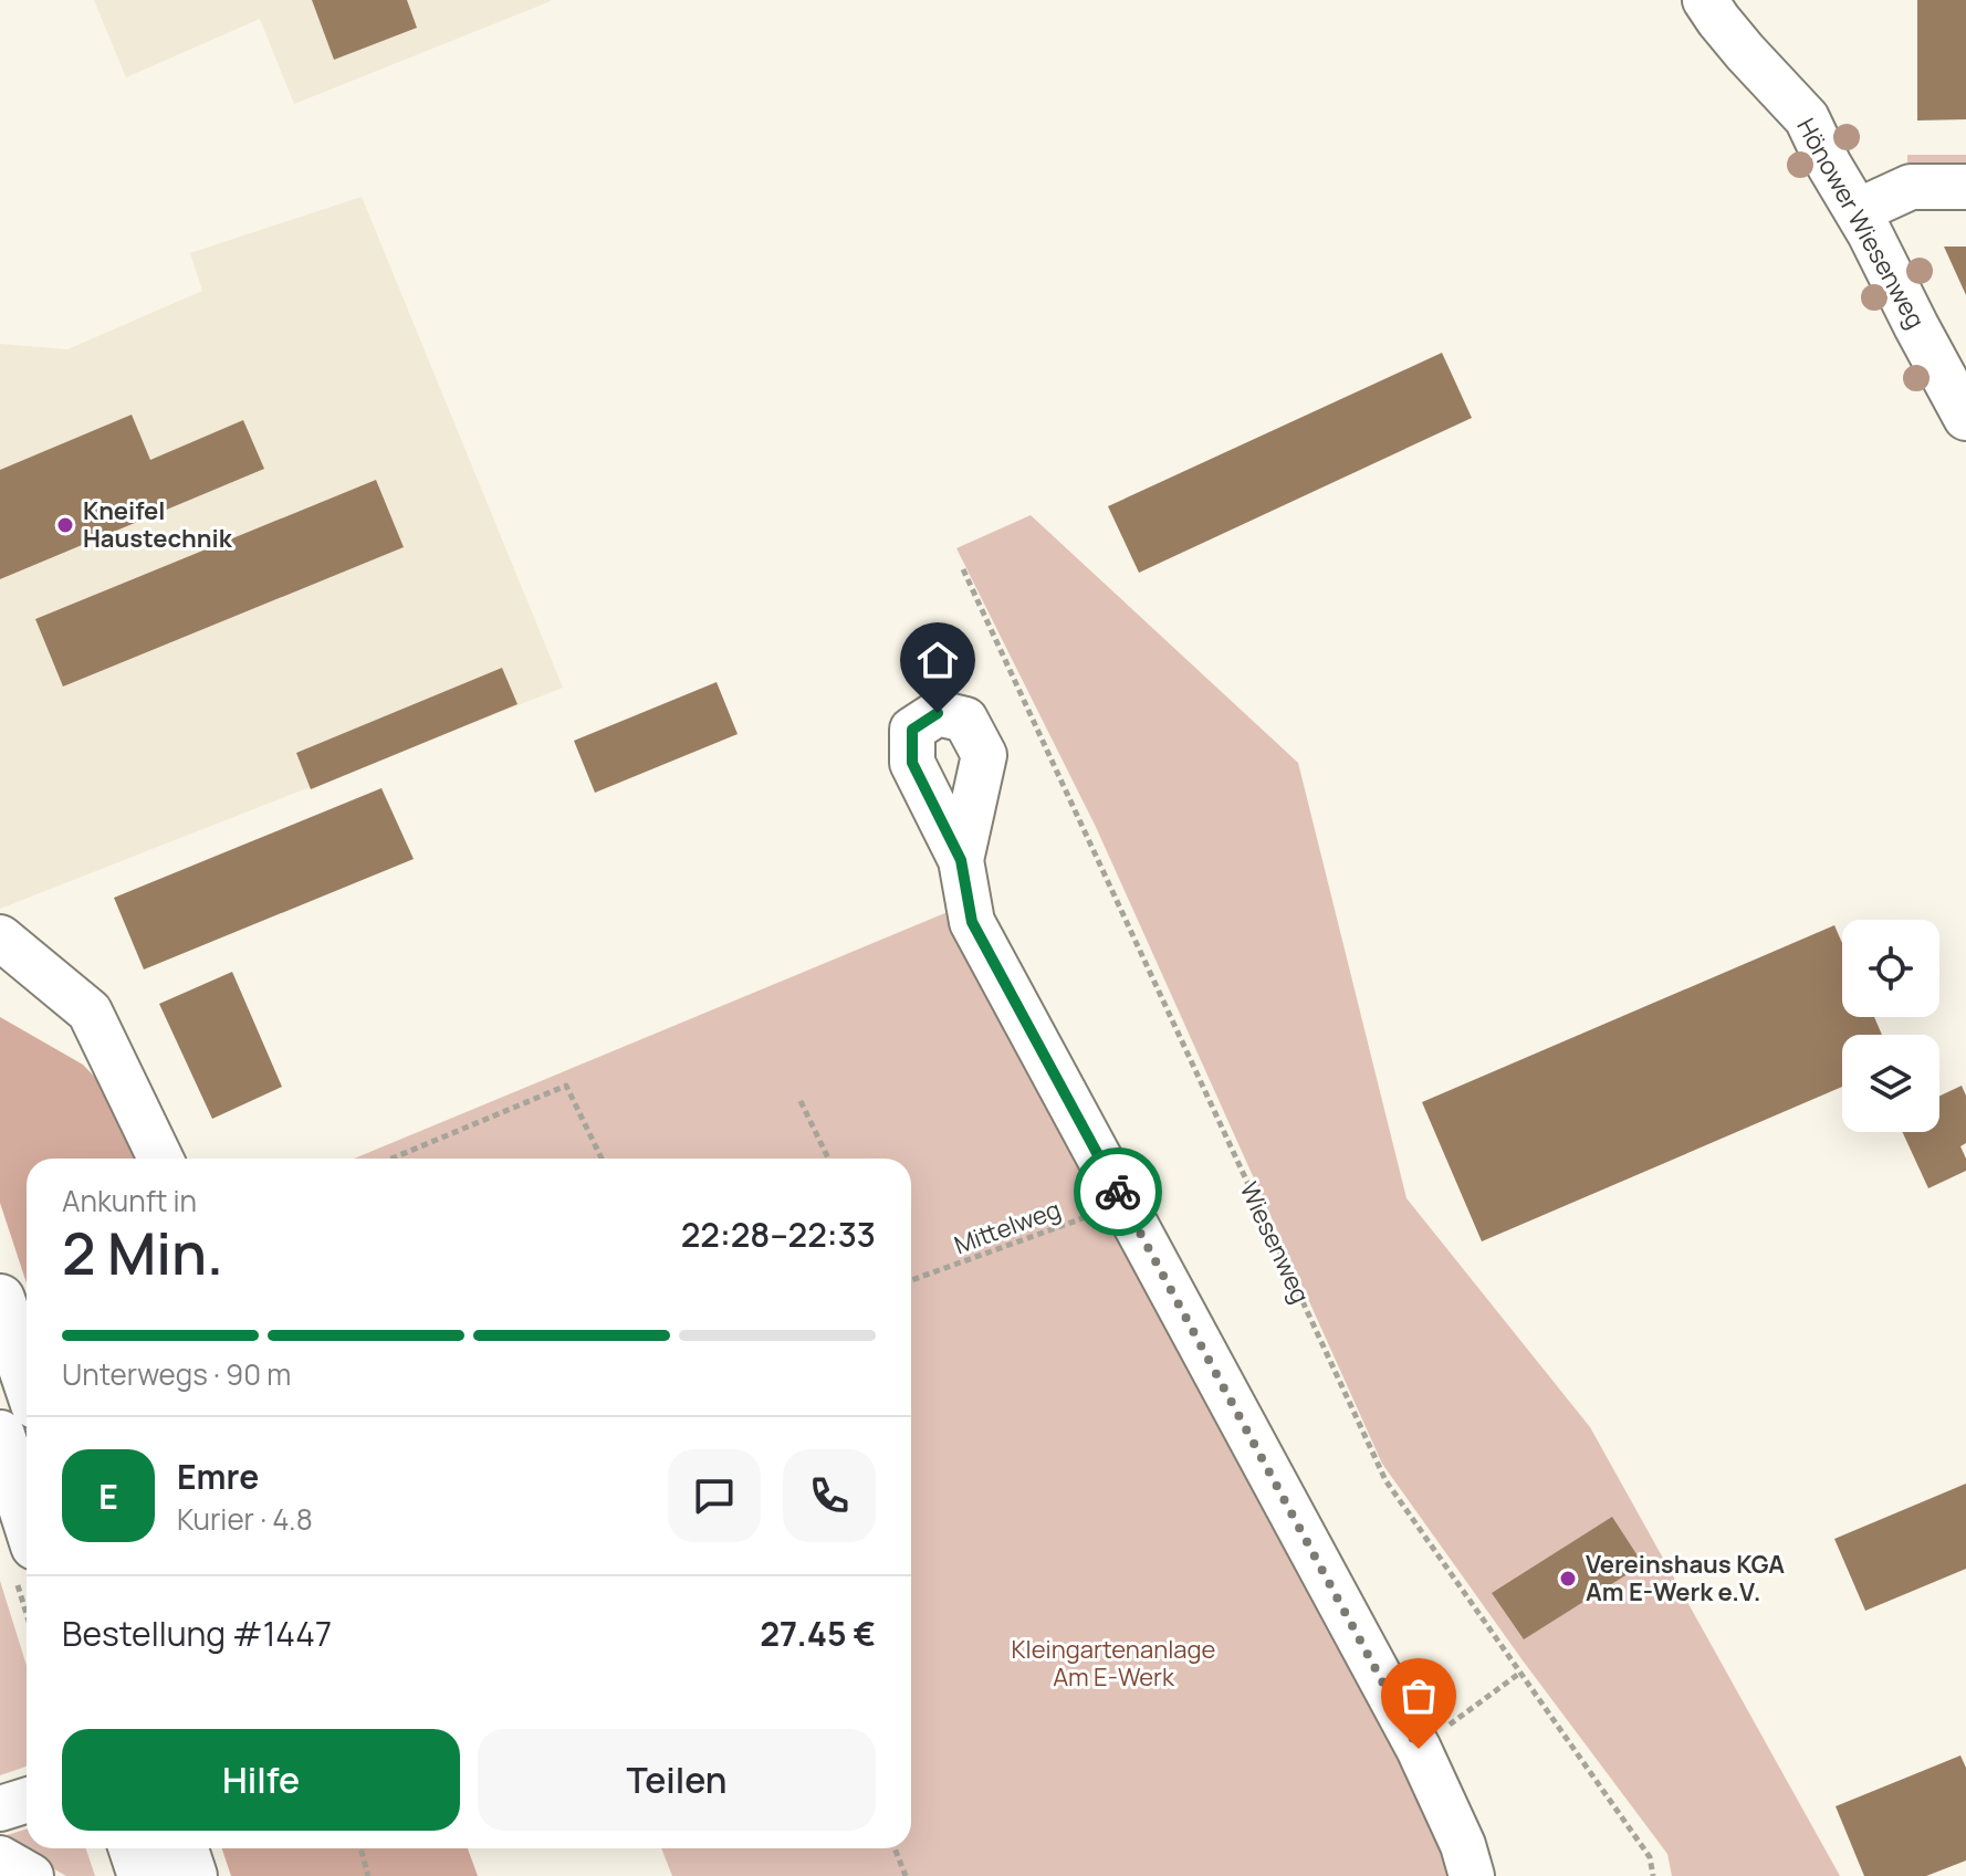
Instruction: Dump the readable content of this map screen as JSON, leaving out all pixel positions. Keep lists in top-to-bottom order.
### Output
{
  "streets": {
    "street": ["Hönower Wiesenweg"],
    "path": ["Mittelweg", "Wiesenweg"]
  },
  "parks": ["Kleingartenanlage Am E-Werk"],
  "places": ["Kneifel Haustechnik", "Vereinshaus KGA Am E-Werk e.V."],
  "page": {
    "heading": ["2 Min.", "Ankunft in", "22:28–22:33"],
    "panel": [
      "Emre",
      "Kurier · 4.8",
      "Bestellung #1447",
      "27.45 €"
    ],
    "bar": "Unterwegs · 90 m",
    "round": "E",
    "buttons": ["Hilfe", "Teilen"]
  }
}
